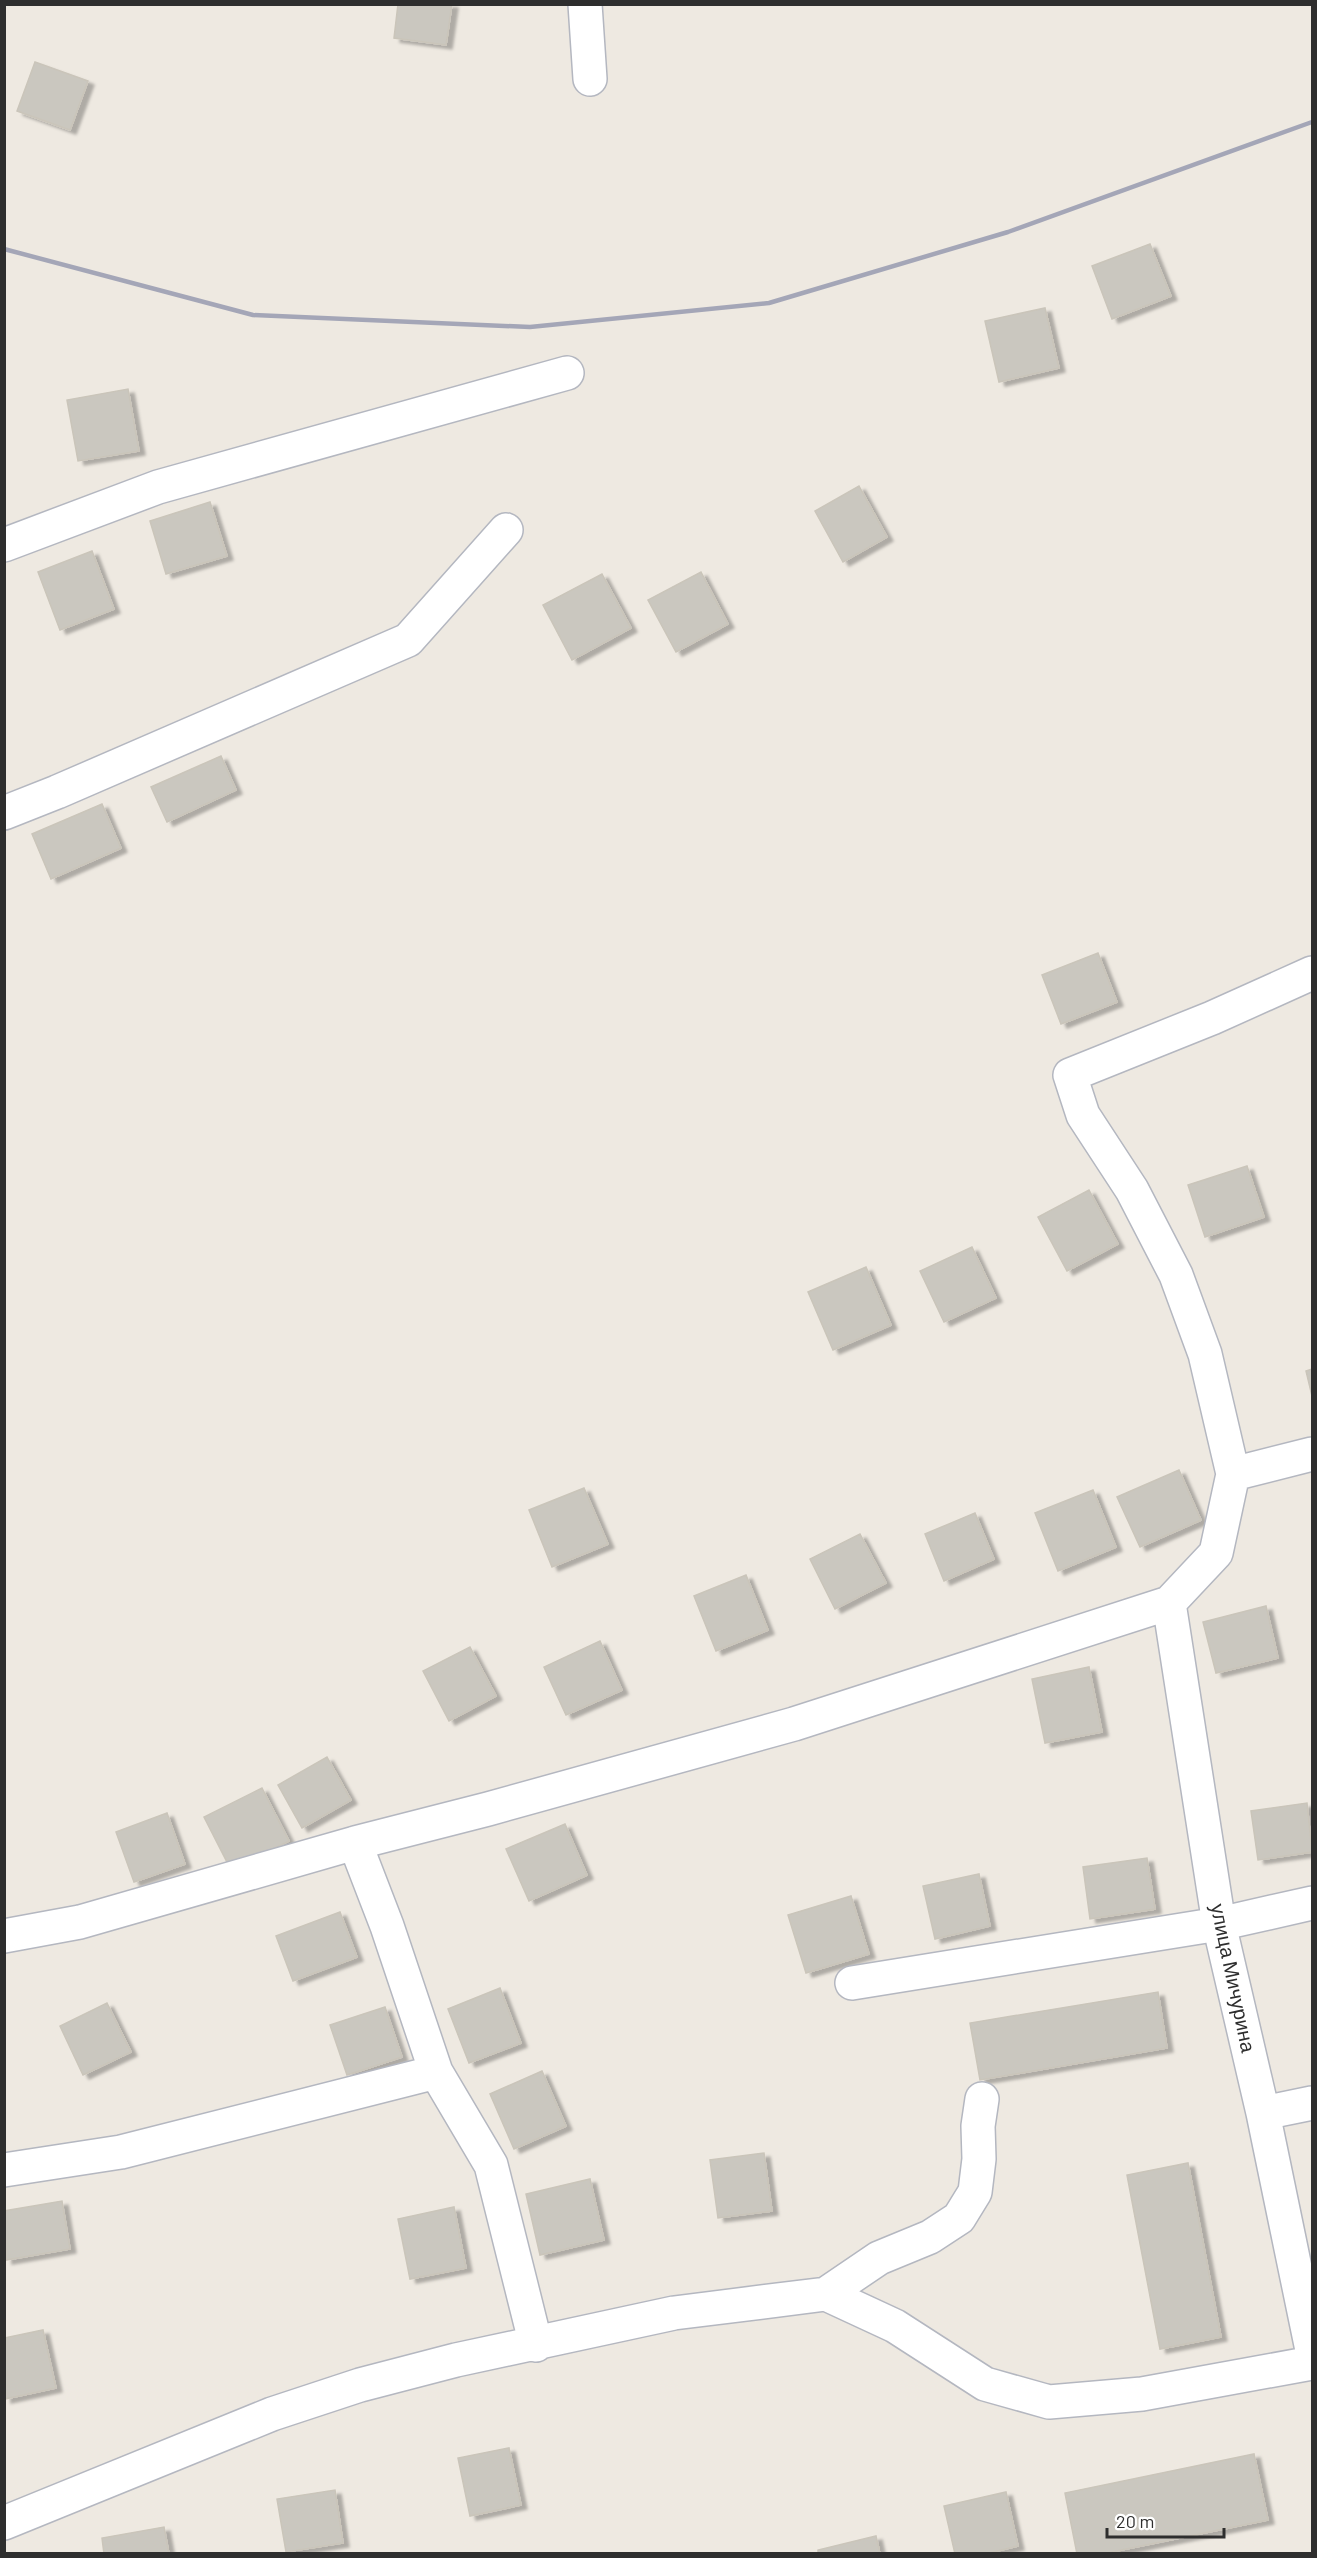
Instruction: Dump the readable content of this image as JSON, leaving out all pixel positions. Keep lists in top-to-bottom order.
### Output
{
  "streets": {
    "street": ["улица Мичурина"]
  },
  "scale_bar": "20 m"
}
